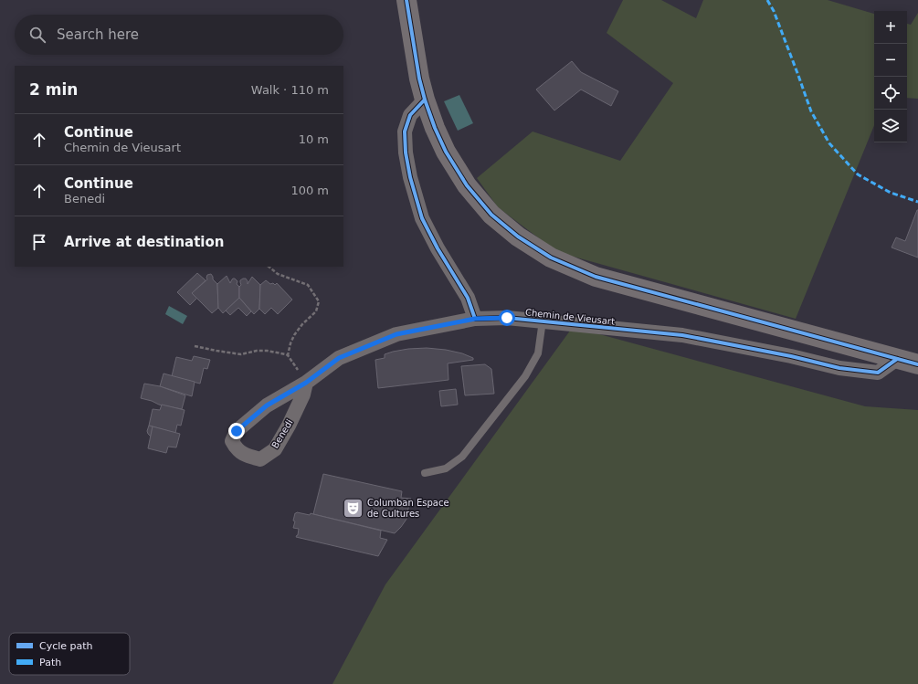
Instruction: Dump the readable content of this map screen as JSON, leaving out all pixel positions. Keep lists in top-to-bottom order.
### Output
{
  "streets": {
    "street": ["Chemin de Vieusart", "Benedi"]
  },
  "crossings": [
    ["Chemin de Vieusart", "Benedi"]
  ],
  "places": {
    "theatre": ["Columban Espace de Cultures"]
  },
  "legend": ["Cycle path", "Path"],
  "page": {
    "map_buttons": ["+", "−"],
    "search": "Search here",
    "heading": ["2 min", "Walk · 110 m"],
    "list": [
      ["Continue", "Chemin de Vieusart", "10 m"],
      ["Continue", "Benedi", "100 m"],
      "Arrive at destination"
    ]
  }
}
